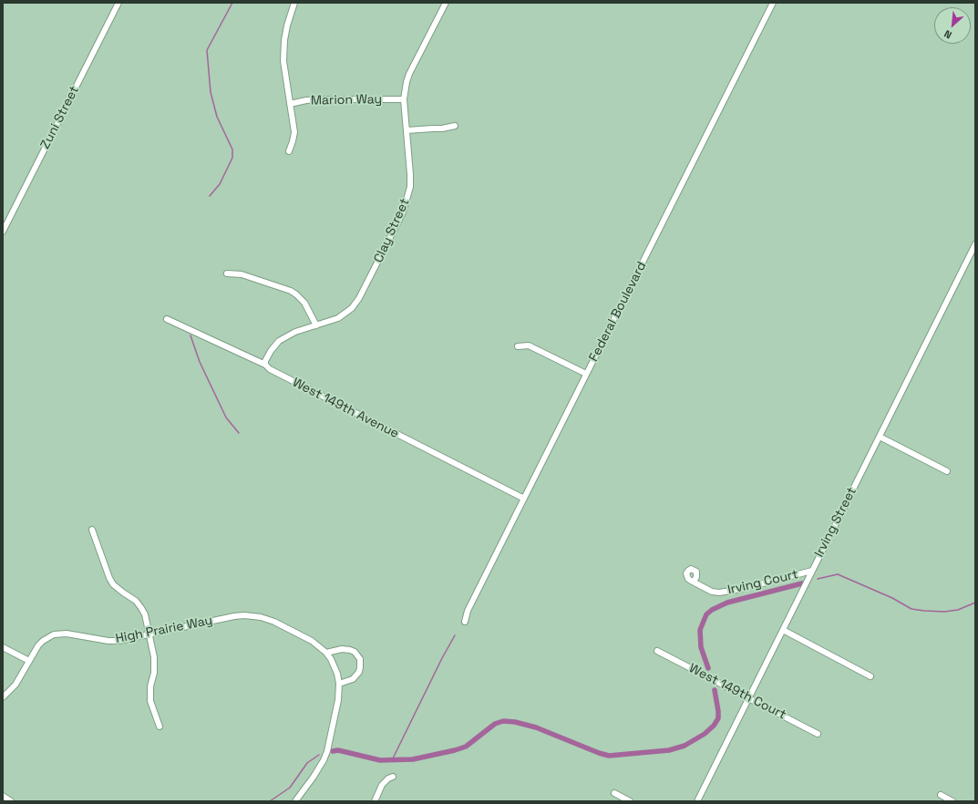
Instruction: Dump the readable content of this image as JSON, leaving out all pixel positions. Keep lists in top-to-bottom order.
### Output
{
  "streets": {
    "street": [
      "Marion Way",
      "Zuni Street",
      "Clay Street",
      "Federal Boulevard",
      "West 149th Avenue",
      "Irving Street",
      "Irving Court",
      "High Prairie Way",
      "West 149th Court"
    ]
  },
  "crossings": [
    ["Marion Way", "Clay Street"],
    ["Clay Street", "West 149th Avenue"],
    ["Federal Boulevard", "West 149th Avenue"],
    ["Irving Street", "Irving Court"],
    ["Irving Street", "West 149th Court"]
  ],
  "north": "bottom left"
}
